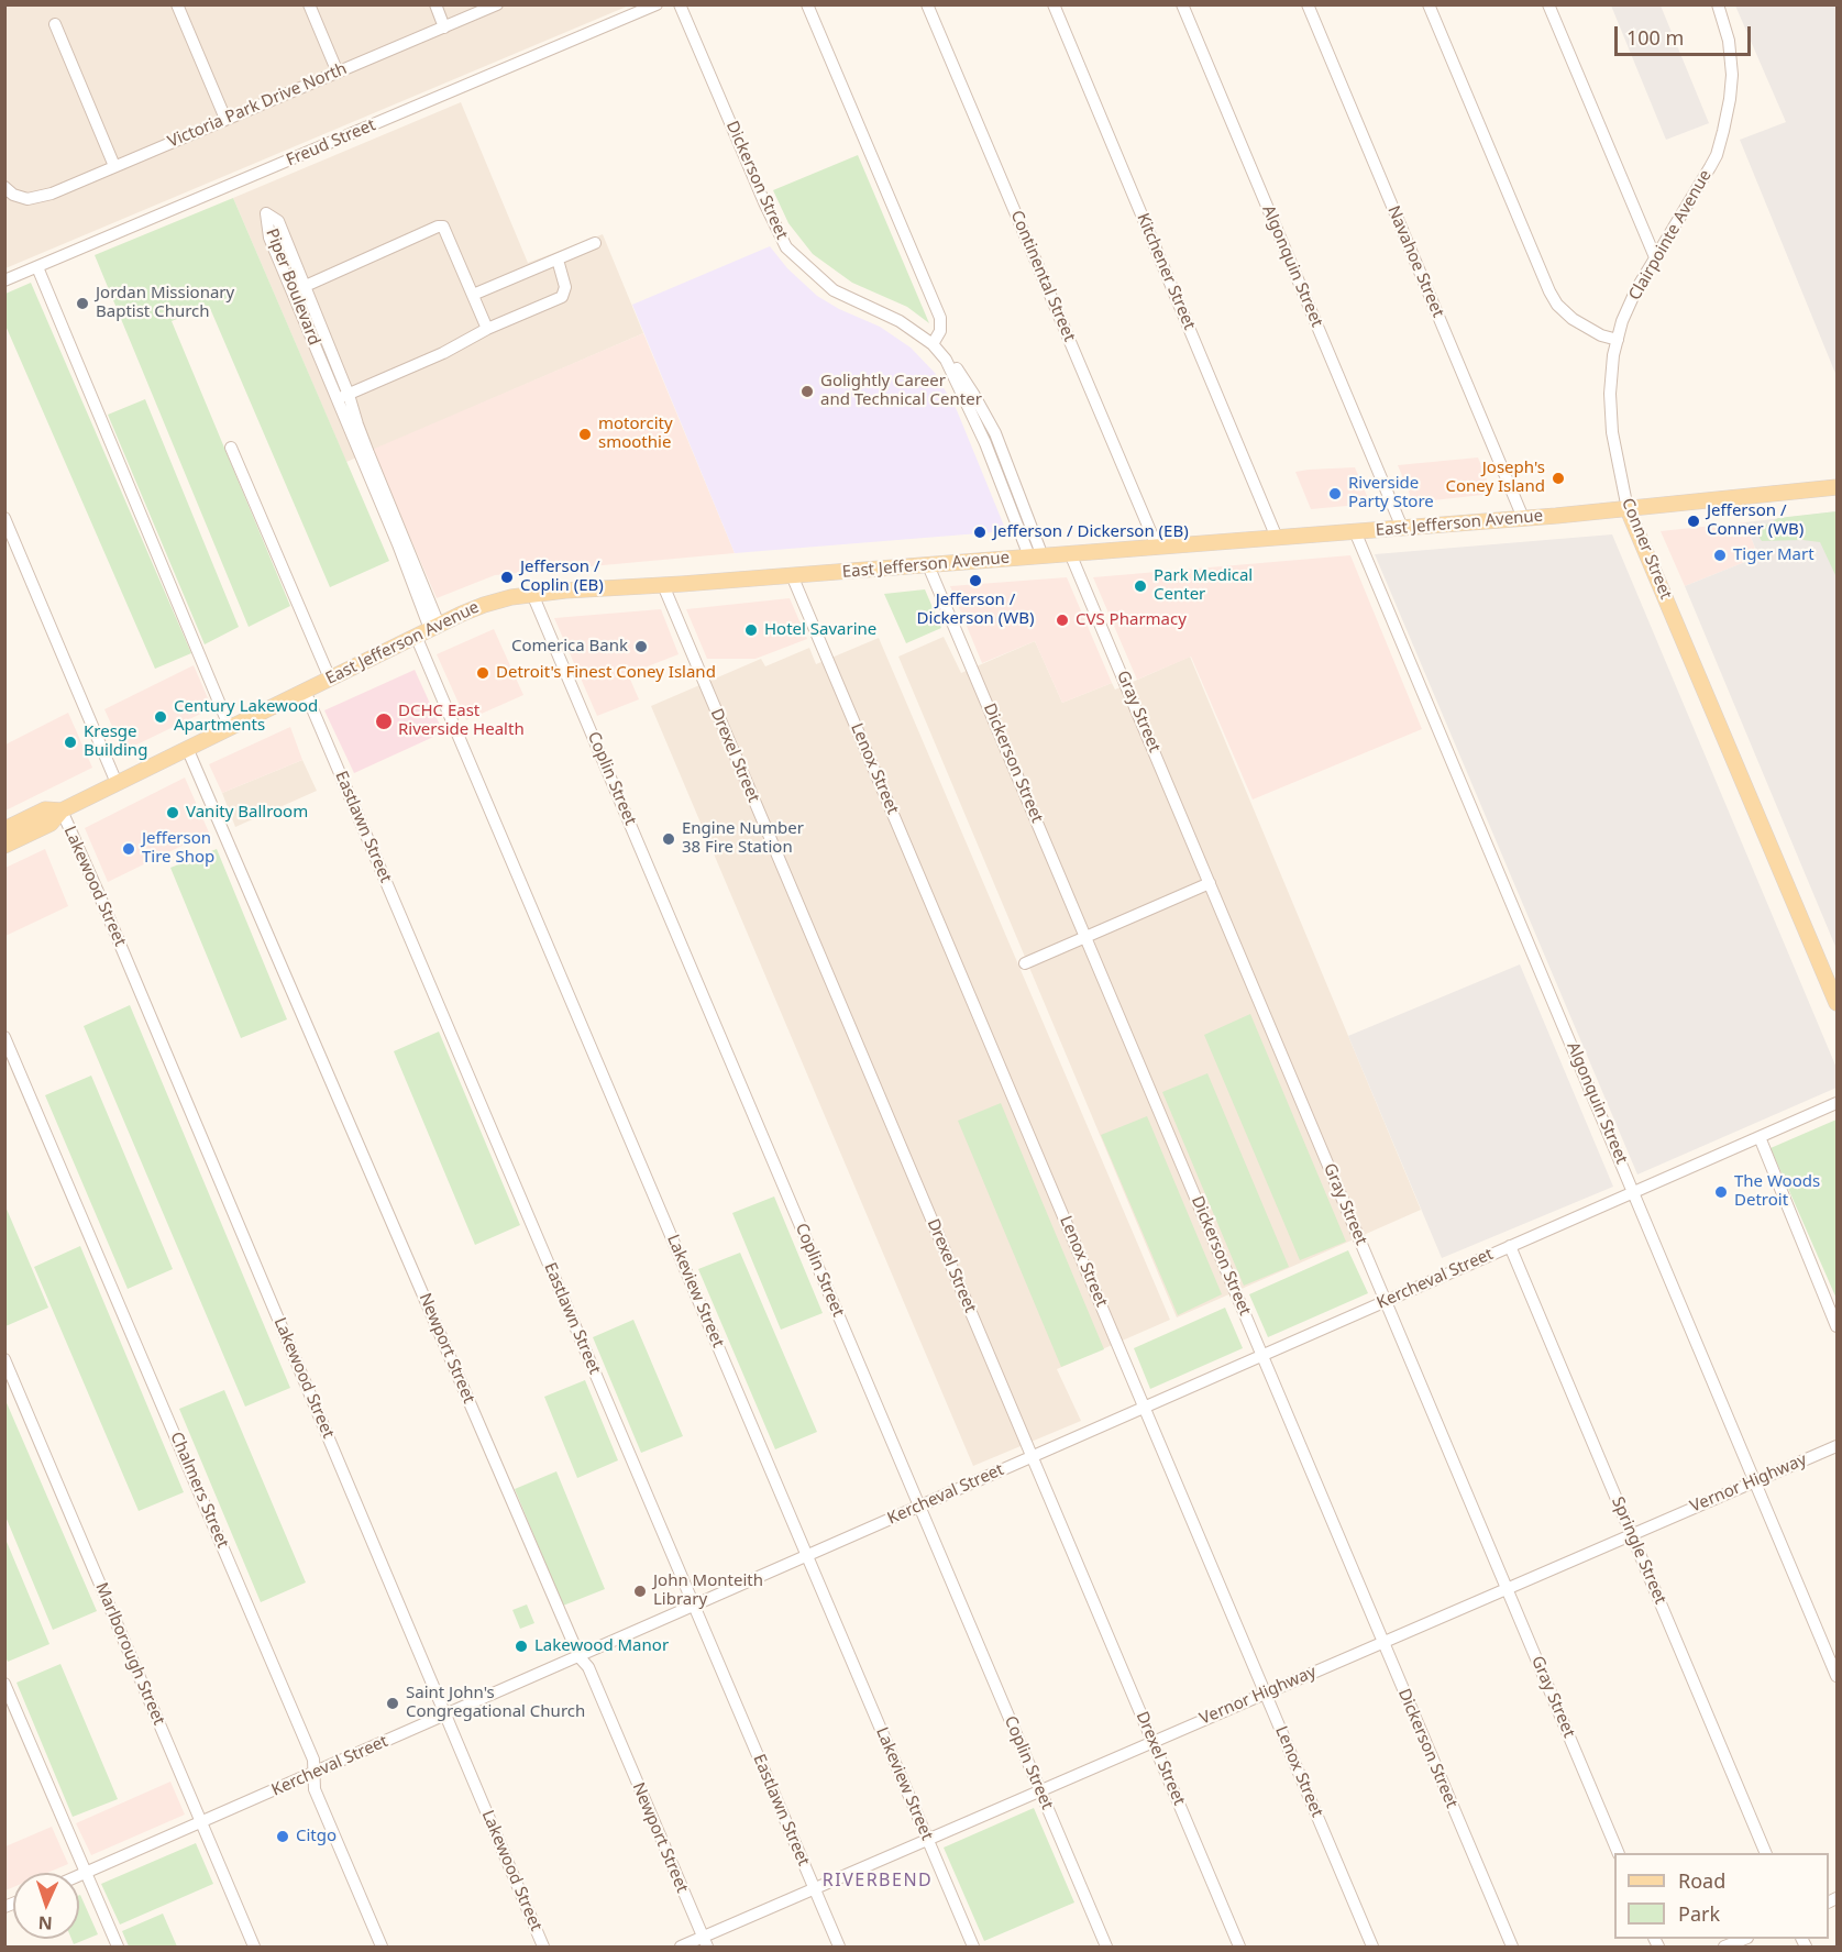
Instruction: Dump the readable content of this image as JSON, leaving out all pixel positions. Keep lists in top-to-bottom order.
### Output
{
  "streets": {
    "main road": ["East Jefferson Avenue", "Conner Street"],
    "street": [
      "Victoria Park Drive North",
      "Freud Street",
      "Dickerson Street",
      "Clairpointe Avenue",
      "Navahoe Street",
      "Algonquin Street",
      "Kitchener Street",
      "Continental Street",
      "Piper Boulevard",
      "Gray Street",
      "Drexel Street",
      "Lenox Street",
      "Coplin Street",
      "Eastlawn Street",
      "Lakewood Street",
      "Kercheval Street",
      "Lakeview Street",
      "Newport Street",
      "Vernor Highway",
      "Chalmers Street",
      "Springle Street",
      "Marlborough Street"
    ]
  },
  "crossings": [
    ["Dickerson Street", "East Jefferson Avenue"],
    ["Dickerson Street", "Kercheval Street"],
    ["Dickerson Street", "Vernor Highway"],
    ["Clairpointe Avenue", "Conner Street"],
    ["Navahoe Street", "East Jefferson Avenue"],
    ["Algonquin Street", "East Jefferson Avenue"],
    ["Algonquin Street", "Kercheval Street"],
    ["Algonquin Street", "Vernor Highway"],
    ["Kitchener Street", "East Jefferson Avenue"],
    ["Continental Street", "East Jefferson Avenue"],
    ["Piper Boulevard", "East Jefferson Avenue"],
    ["Piper Boulevard", "Lakeview Street"],
    ["East Jefferson Avenue", "Conner Street"],
    ["East Jefferson Avenue", "Gray Street"],
    ["East Jefferson Avenue", "Drexel Street"],
    ["East Jefferson Avenue", "Lenox Street"],
    ["East Jefferson Avenue", "Coplin Street"],
    ["East Jefferson Avenue", "Eastlawn Street"],
    ["East Jefferson Avenue", "Lakewood Street"],
    ["East Jefferson Avenue", "Lakeview Street"],
    ["East Jefferson Avenue", "Newport Street"],
    ["Gray Street", "Kercheval Street"],
    ["Gray Street", "Vernor Highway"],
    ["Drexel Street", "Kercheval Street"],
    ["Drexel Street", "Vernor Highway"],
    ["Lenox Street", "Kercheval Street"],
    ["Lenox Street", "Vernor Highway"],
    ["Coplin Street", "Kercheval Street"],
    ["Coplin Street", "Vernor Highway"],
    ["Eastlawn Street", "Kercheval Street"],
    ["Eastlawn Street", "Vernor Highway"],
    ["Lakewood Street", "Kercheval Street"],
    ["Kercheval Street", "Lakeview Street"],
    ["Kercheval Street", "Newport Street"],
    ["Kercheval Street", "Chalmers Street"],
    ["Kercheval Street", "Springle Street"],
    ["Kercheval Street", "Marlborough Street"],
    ["Lakeview Street", "Vernor Highway"],
    ["Newport Street", "Vernor Highway"],
    ["Vernor Highway", "Springle Street"]
  ],
  "districts": ["RIVERBEND"],
  "places": [
    "Jordan Missionary Baptist Church",
    "Golightly Career and Technical Center",
    "motorcity smoothie",
    "Joseph's Coney Island",
    "Riverside Party Store",
    "Jefferson / Conner (WB)",
    "Jefferson / Dickerson (EB)",
    "Tiger Mart",
    "Jefferson / Coplin (EB)",
    "Jefferson / Dickerson (WB)",
    "Park Medical Center",
    "CVS Pharmacy",
    "Hotel Savarine",
    "Comerica Bank",
    "Detroit's Finest Coney Island",
    "Century Lakewood Apartments",
    "DCHC East Riverside Health",
    "Kresge Building",
    "Vanity Ballroom",
    "Engine Number 38 Fire Station",
    "Jefferson Tire Shop",
    "The Woods Detroit",
    "John Monteith Library",
    "Lakewood Manor",
    "Saint John's Congregational Church",
    "Citgo"
  ],
  "legend": ["Road", "Park"],
  "scale_bar": "100 m",
  "north": "bottom"
}
